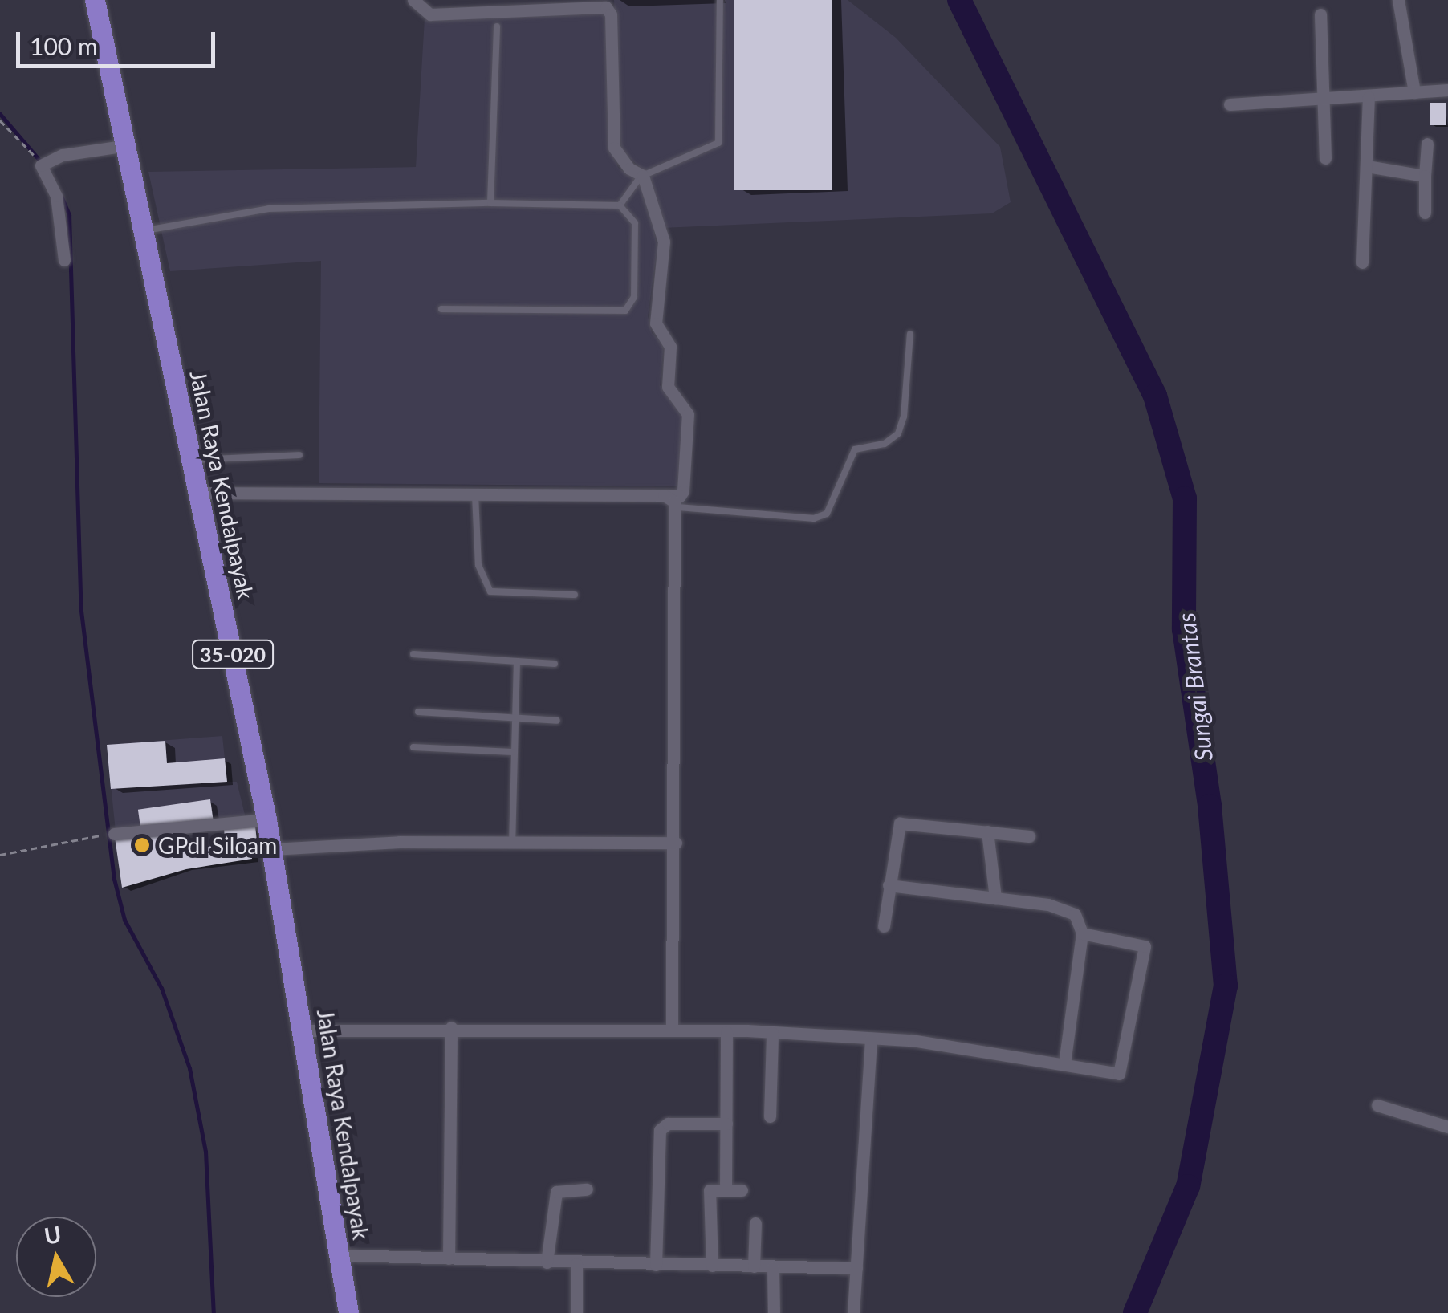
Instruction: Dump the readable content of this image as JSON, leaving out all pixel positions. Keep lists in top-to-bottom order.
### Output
{
  "streets": {
    "main road": ["Jalan Raya Kendalpayak", "35-020"]
  },
  "water": ["Sungai Brantas"],
  "places": ["GPdI Siloam"],
  "scale_bar": "100 m",
  "north": "top"
}
